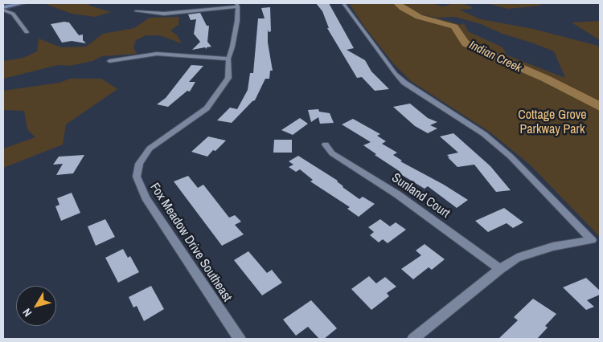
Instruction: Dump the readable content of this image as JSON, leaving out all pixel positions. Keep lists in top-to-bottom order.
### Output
{
  "streets": {
    "street": ["Sunland Court", "Fox Meadow Drive Southeast"]
  },
  "water": ["Indian Creek"],
  "parks": ["Cottage Grove Parkway Park"],
  "north": "bottom left"
}
